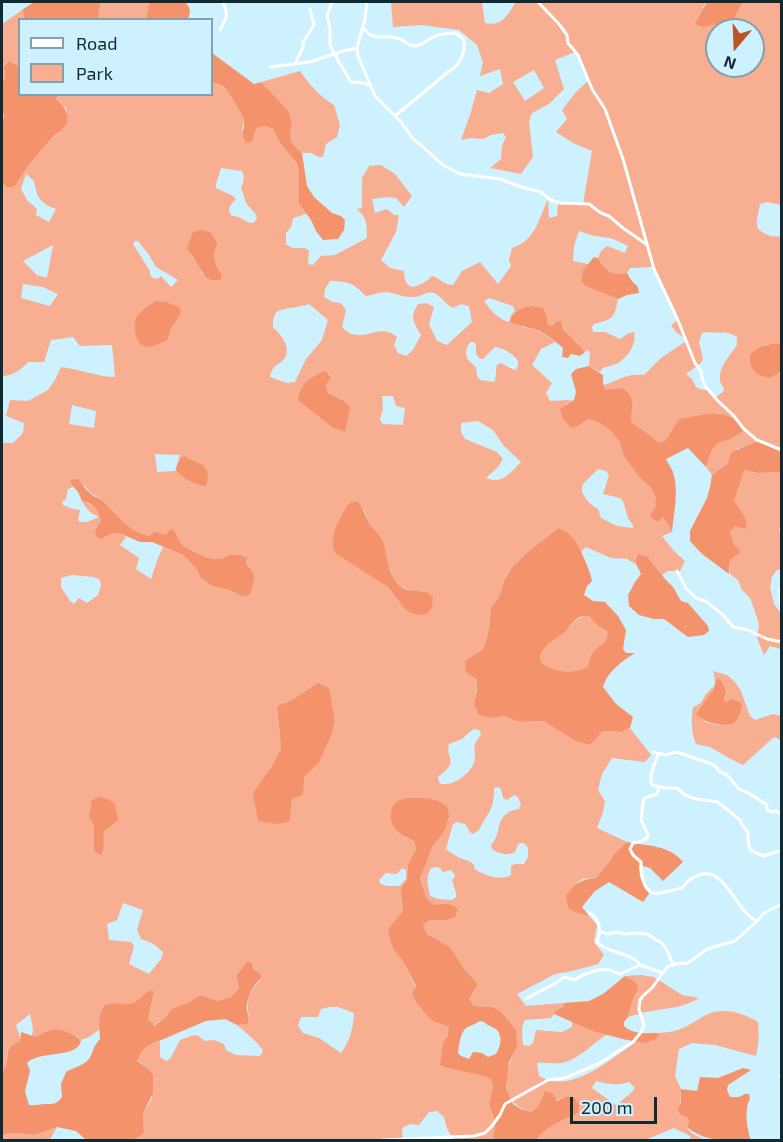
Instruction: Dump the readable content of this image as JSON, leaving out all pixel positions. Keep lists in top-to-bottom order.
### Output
{
  "legend": ["Road", "Park"],
  "scale_bar": "200 m",
  "north": "bottom"
}
